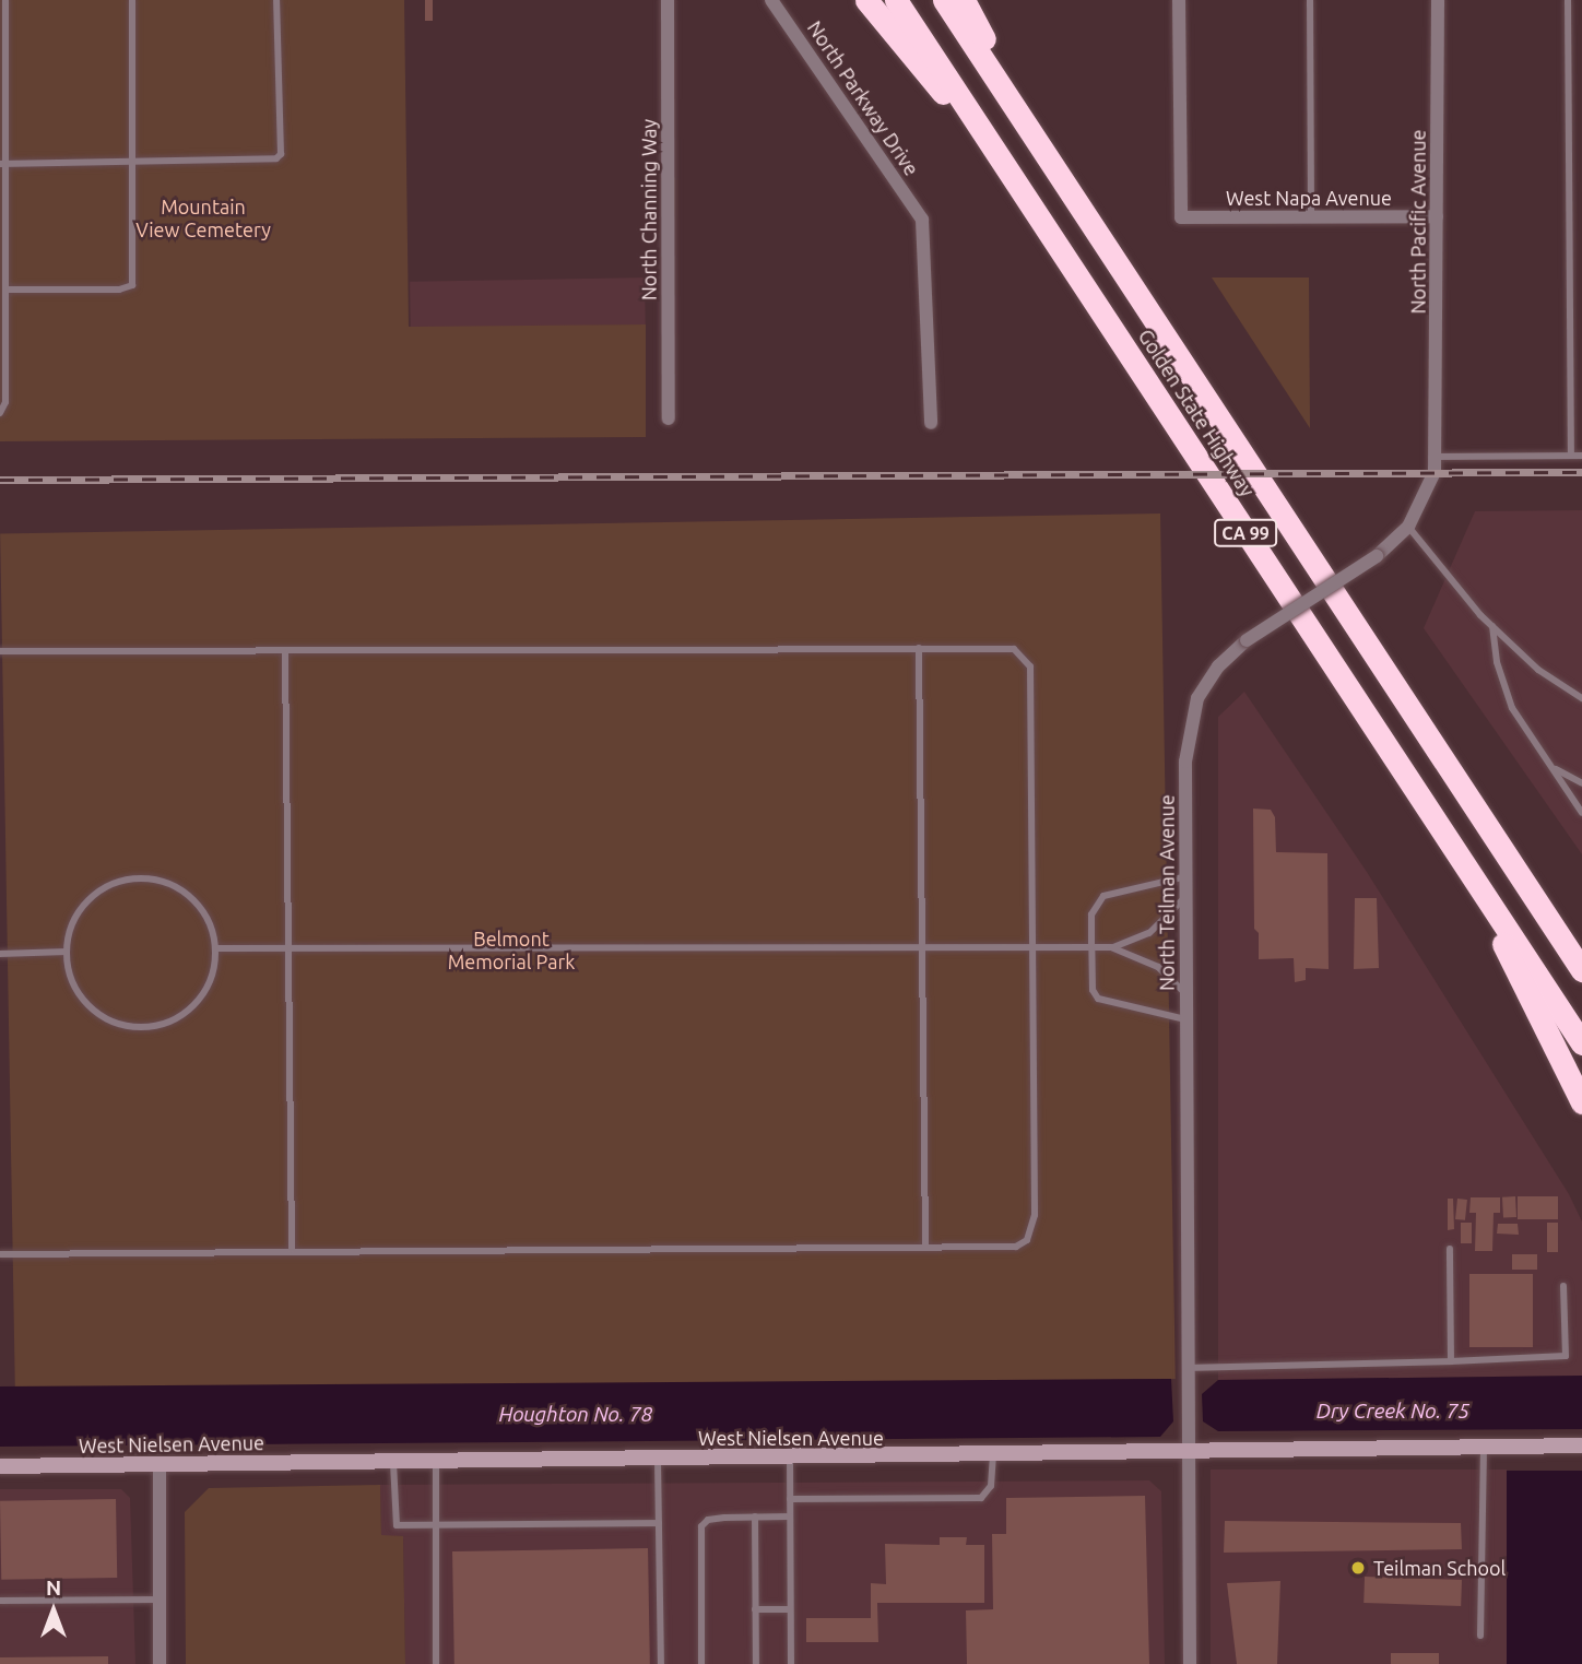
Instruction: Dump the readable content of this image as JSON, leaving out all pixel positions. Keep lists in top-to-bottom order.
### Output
{
  "streets": {
    "highway": ["Golden State Highway", "CA 99"],
    "street": [
      "North Parkway Drive",
      "West Napa Avenue",
      "North Channing Way",
      "North Pacific Avenue",
      "North Teilman Avenue",
      "West Nielsen Avenue"
    ]
  },
  "crossings": [
    ["West Napa Avenue", "North Pacific Avenue"],
    ["North Pacific Avenue", "North Teilman Avenue"],
    ["North Teilman Avenue", "West Nielsen Avenue"]
  ],
  "water": ["Dry Creek No. 75", "Houghton No. 78"],
  "parks": ["Mountain View Cemetery", "Belmont Memorial Park"],
  "places": ["Teilman School"],
  "north": "top"
}
